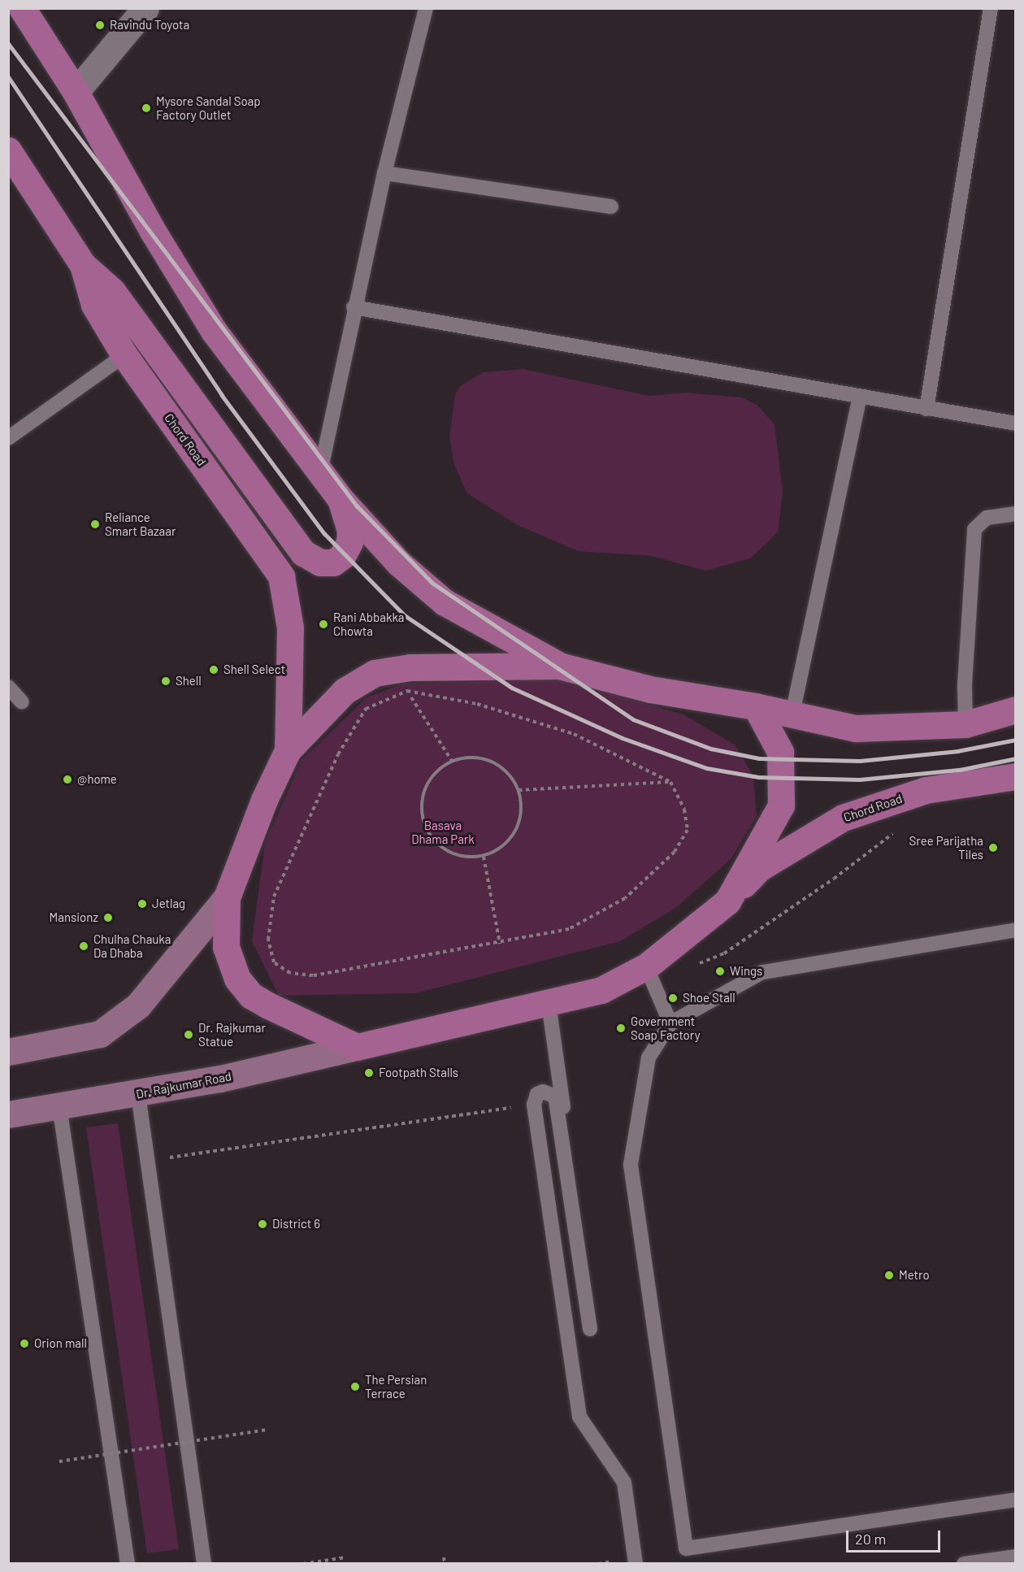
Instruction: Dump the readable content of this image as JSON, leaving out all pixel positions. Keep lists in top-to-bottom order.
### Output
{
  "streets": {
    "main road": ["Chord Road", "Dr. Rajkumar Road"]
  },
  "parks": ["Basava Dhama Park"],
  "places": [
    "Ravindu Toyota",
    "Mysore Sandal Soap Factory Outlet",
    "Reliance Smart Bazaar",
    "Rani Abbakka Chowta",
    "Shell Select",
    "Shell",
    "@home",
    "Sree Parijatha Tiles",
    "Jetlag",
    "Mansionz",
    "Chulha Chauka Da Dhaba",
    "Wings",
    "Shoe Stall",
    "Government Soap Factory",
    "Dr. Rajkumar Statue",
    "Footpath Stalls",
    "District 6",
    "Metro",
    "Orion mall",
    "The Persian Terrace"
  ],
  "scale_bar": "20 m"
}
